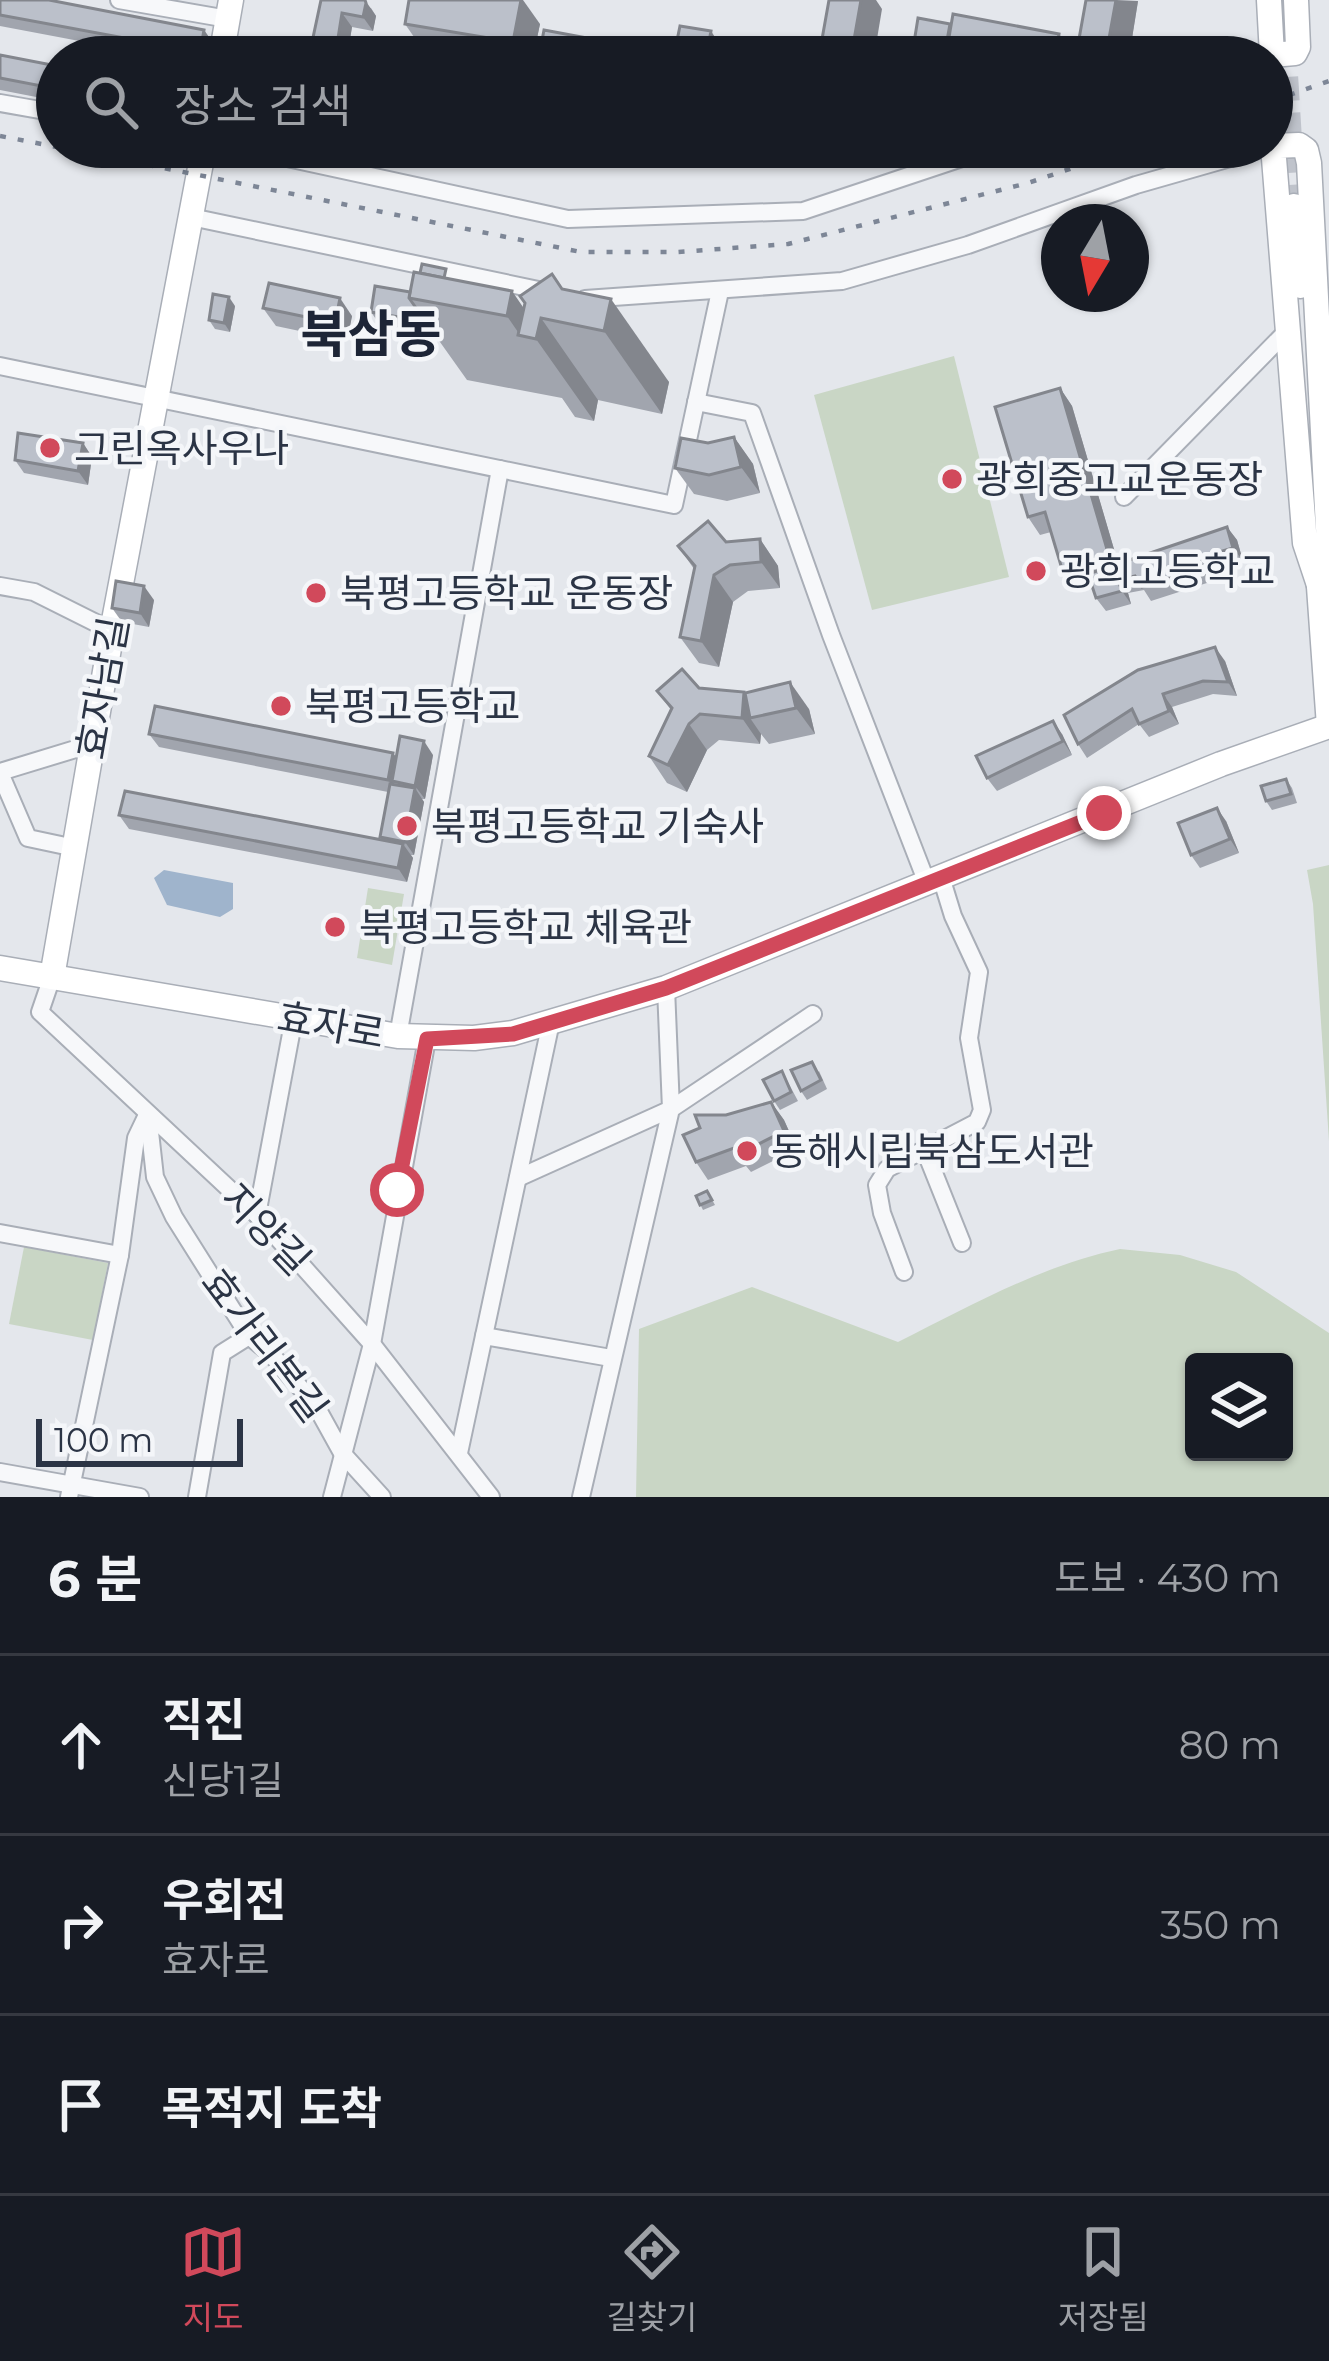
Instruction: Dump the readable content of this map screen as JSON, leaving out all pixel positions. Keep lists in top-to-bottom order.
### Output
{
  "streets": {
    "street": [
      "효자남길",
      "효자로",
      "지양길",
      "효가리본길"
    ]
  },
  "crossings": [
    ["효자남길", "효자로"],
    ["효자남길", "지양길"],
    ["효자로", "지양길"],
    ["지양길", "효가리본길"]
  ],
  "districts": ["북삼동"],
  "places": [
    "그린옥사우나",
    "광희중고교운동장",
    "광희고등학교",
    "북평고등학교 운동장",
    "북평고등학교",
    "북평고등학교 기숙사",
    "북평고등학교 체육관",
    "동해시립북삼도서관"
  ],
  "scale_bar": "100 m",
  "north": "bottom",
  "page": {
    "search": "장소 검색",
    "scale": "100 m",
    "heading": ["6 분", "도보 · 430 m"],
    "list": [
      ["직진", "신당1길", "80 m"],
      ["우회전", "효자로", "350 m"],
      "목적지 도착"
    ],
    "nav": ["지도", "길찾기", "저장됨"]
  }
}
